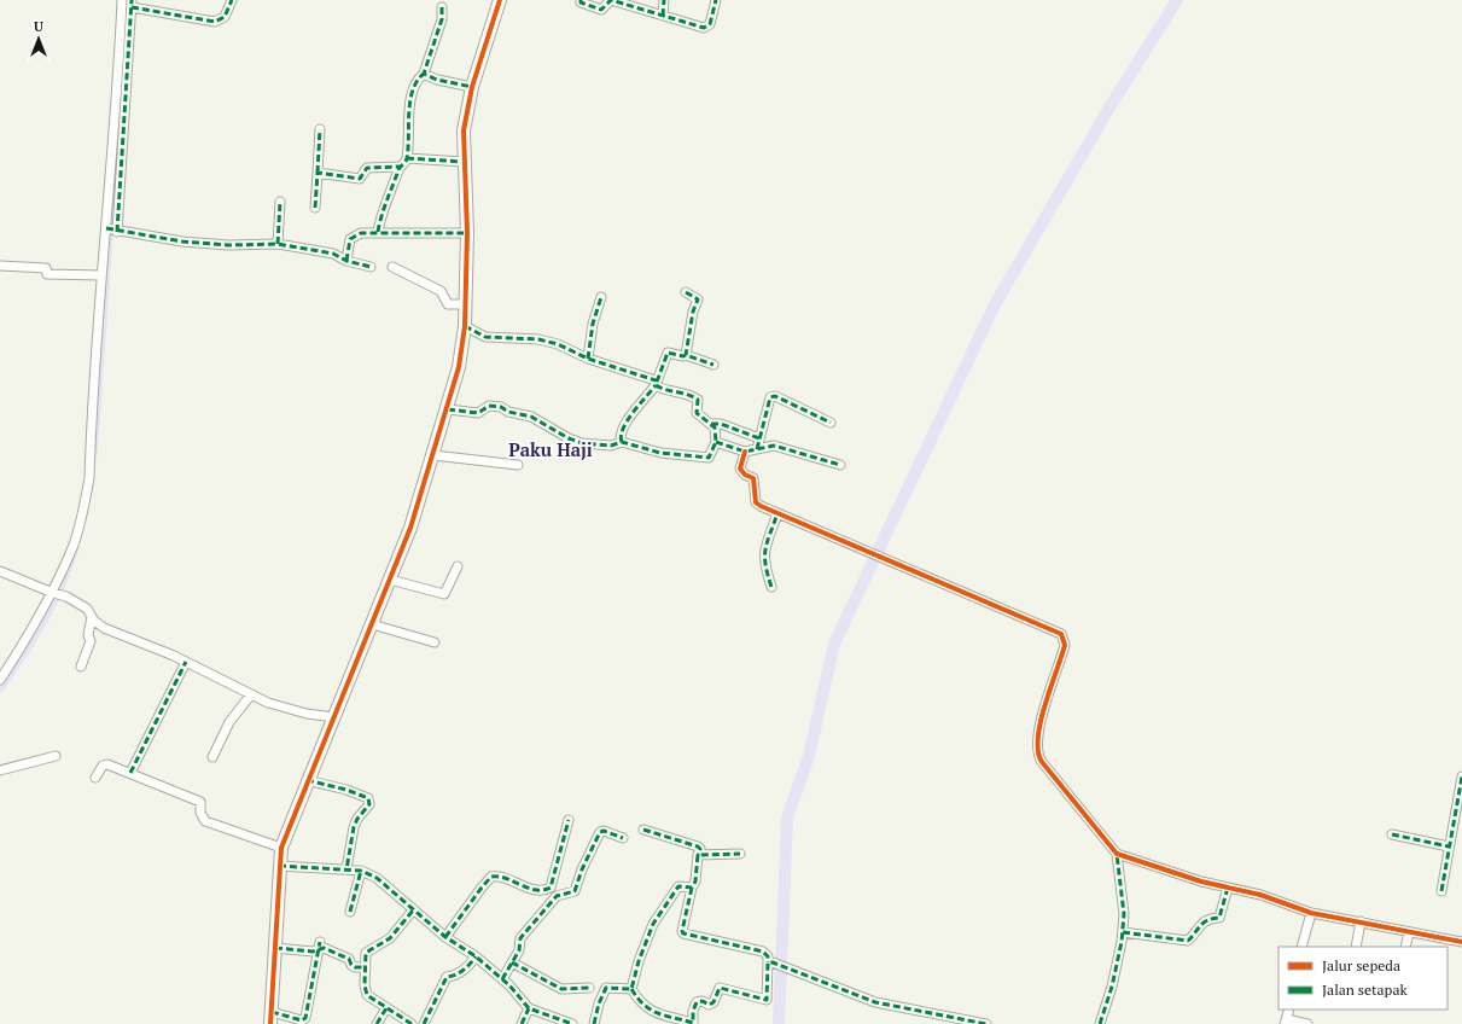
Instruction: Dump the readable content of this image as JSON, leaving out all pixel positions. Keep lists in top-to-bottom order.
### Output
{
  "districts": ["Paku Haji"],
  "legend": ["Jalur sepeda", "Jalan setapak"],
  "north": "top"
}
